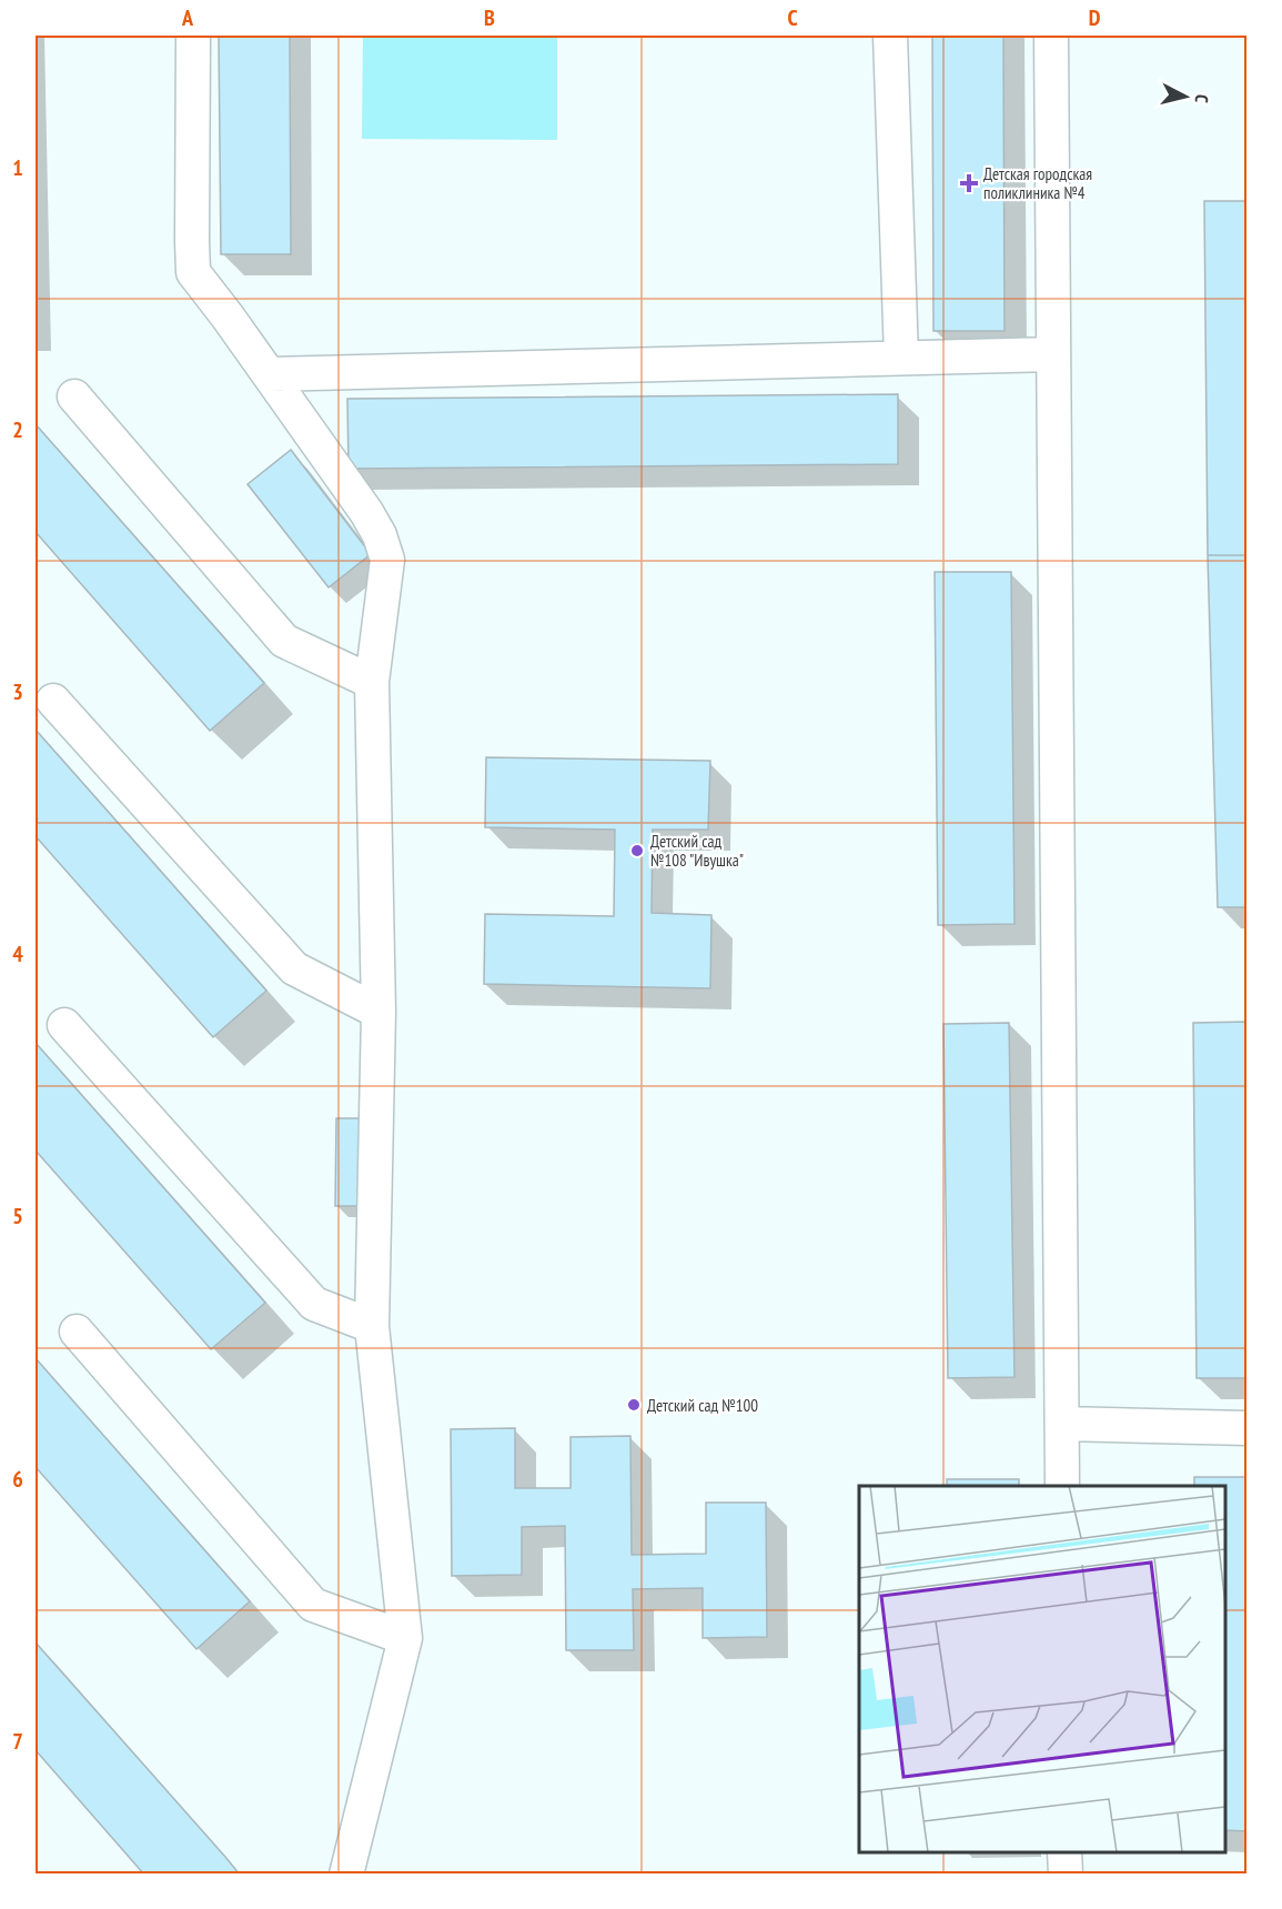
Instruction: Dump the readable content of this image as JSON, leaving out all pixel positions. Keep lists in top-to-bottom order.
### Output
{
  "places": {
    "health": ["Детская городская поликлиника №4"],
    "other": ["Детский сад №108 \"Ивушка\"", "Детский сад №100"]
  },
  "north": "right",
  "grid": {
    "columns": [
      "A",
      "B",
      "C",
      "D"
    ],
    "rows": [
      "1",
      "2",
      "3",
      "4",
      "5",
      "6",
      "7"
    ]
  }
}
